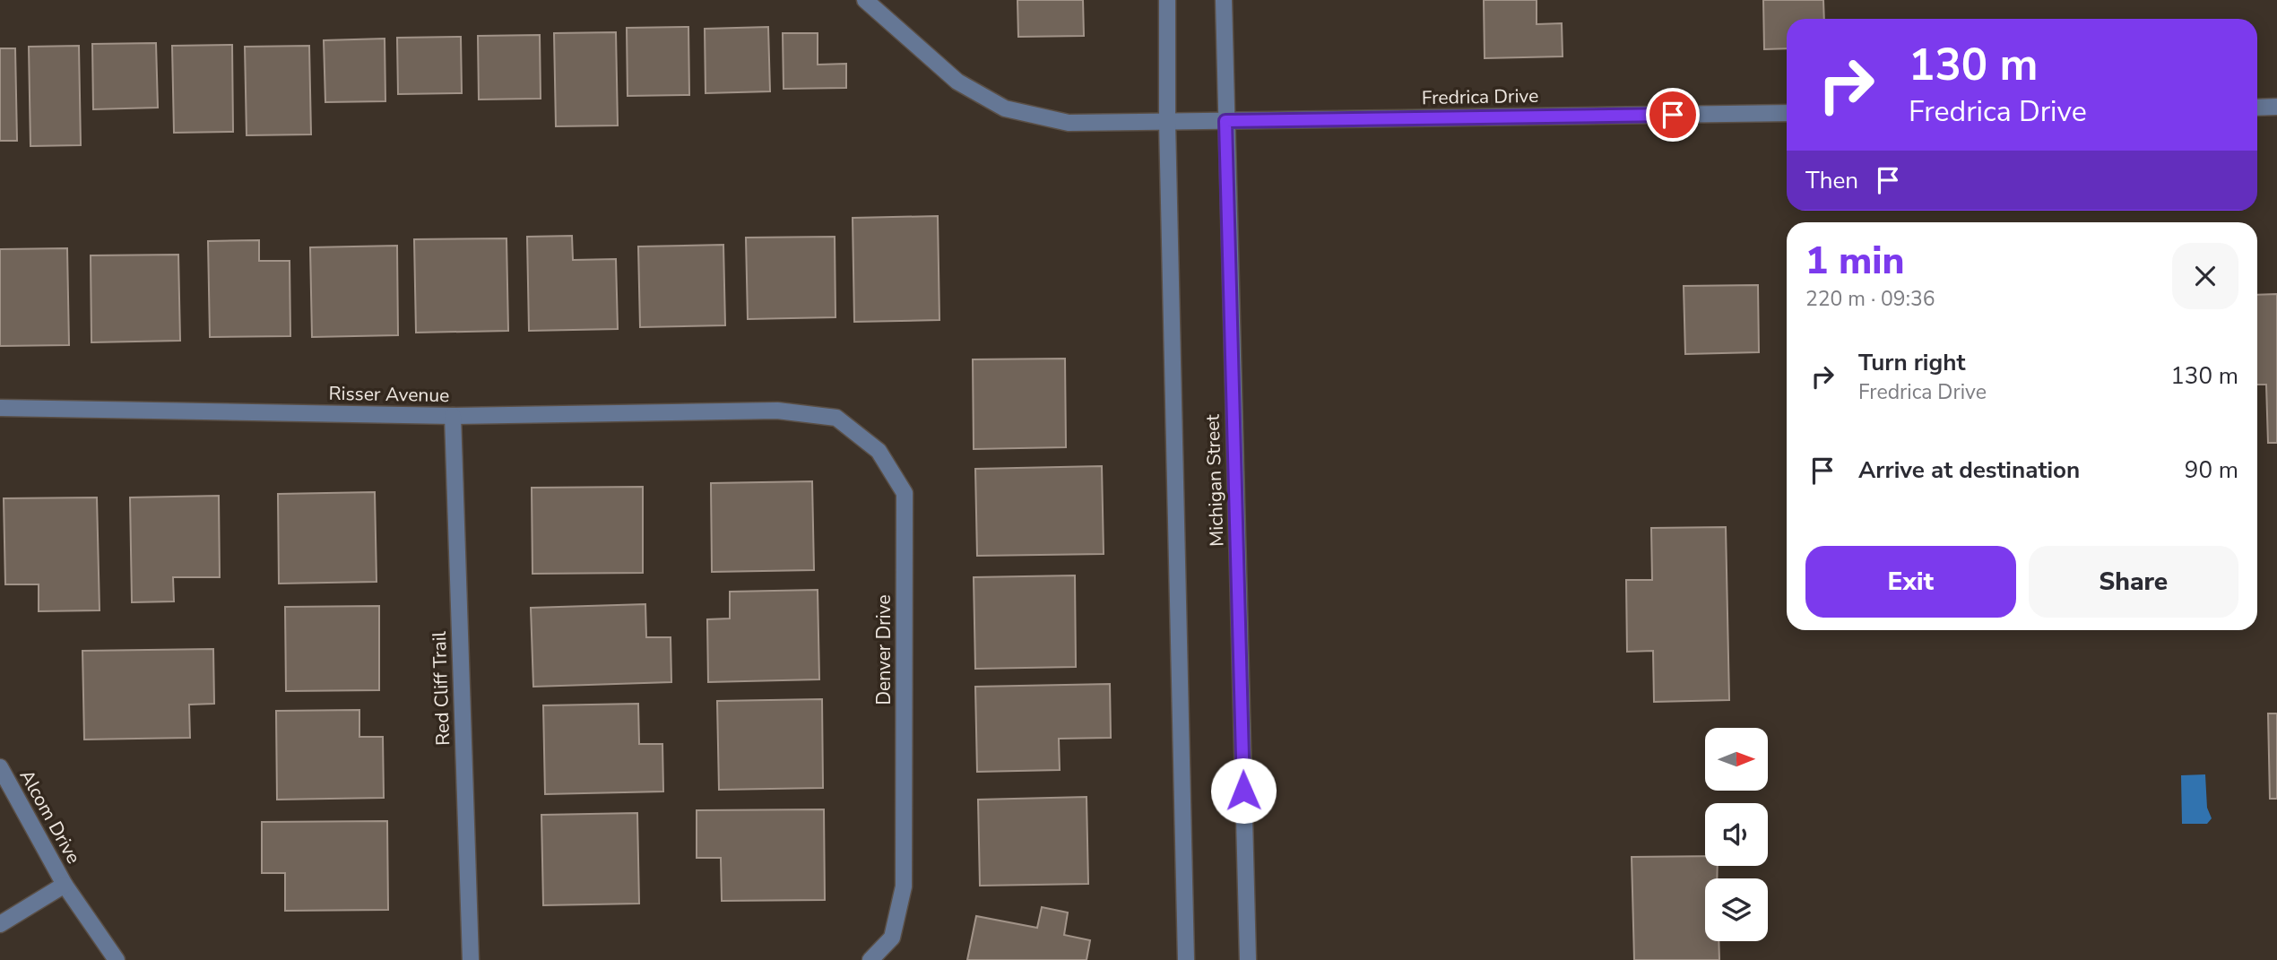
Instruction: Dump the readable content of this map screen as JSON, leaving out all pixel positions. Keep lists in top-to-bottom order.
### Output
{
  "streets": {
    "street": [
      "Fredrica Drive",
      "Risser Avenue",
      "Michigan Street",
      "Denver Drive",
      "Red Cliff Trail",
      "Alcom Drive"
    ]
  },
  "crossings": [
    ["Fredrica Drive", "Michigan Street"],
    ["Risser Avenue", "Denver Drive"],
    ["Risser Avenue", "Red Cliff Trail"]
  ],
  "north": "right",
  "page": {
    "turn": ["130 m", "Fredrica Drive"],
    "then": "Then",
    "heading": ["1 min", "220 m · 09:36"],
    "list": [
      {
        "name": "Turn right",
        "note": "Fredrica Drive",
        "value": "130 m"
      },
      {
        "name": "Arrive at destination",
        "value": "90 m"
      }
    ],
    "buttons": ["Exit", "Share"]
  }
}
